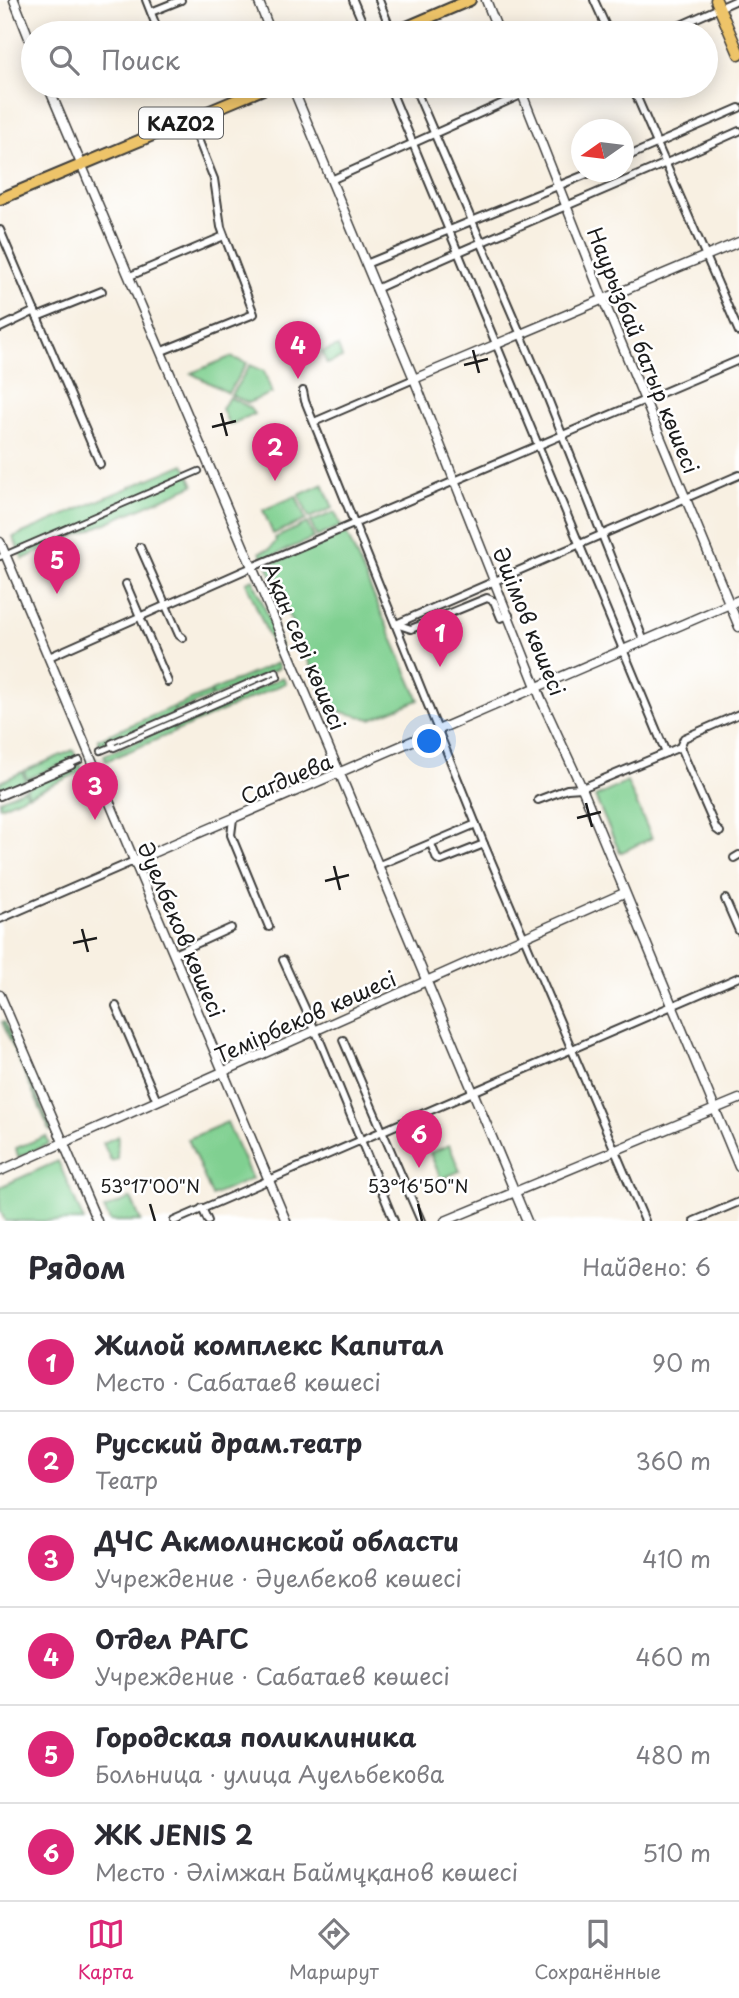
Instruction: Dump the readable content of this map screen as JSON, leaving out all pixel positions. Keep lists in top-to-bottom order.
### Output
{
  "streets": {
    "highway": ["KАZ02"],
    "street": [
      "Наурызбай батыр көшесі",
      "Әшімов көшесі",
      "Ақан сері көшесі",
      "Сагдиева",
      "Әуелбеков көшесі",
      "Темірбеков көшесі"
    ]
  },
  "crossings": [
    ["KАZ02", "Ақан сері көшесі"],
    ["Наурызбай батыр көшесі", "Сагдиева"],
    ["Әшімов көшесі", "Сагдиева"],
    ["Әшімов көшесі", "Темірбеков көшесі"],
    ["Ақан сері көшесі", "Сагдиева"],
    ["Ақан сері көшесі", "Темірбеков көшесі"],
    ["Сагдиева", "Әуелбеков көшесі"],
    ["Әуелбеков көшесі", "Темірбеков көшесі"]
  ],
  "north": "left",
  "page": {
    "search": "Поиск",
    "pins": [
      "4",
      "2",
      "5",
      "1",
      "3",
      "6"
    ],
    "heading": ["Рядом", "Найдено: 6"],
    "list": [
      {
        "mark": "1",
        "name": "Жилой комплекс Капитал",
        "note": "Место · Сабатаев көшесі",
        "value": "90 m"
      },
      {
        "mark": "2",
        "name": "Русский драм.театр",
        "note": "Театр",
        "value": "360 m"
      },
      {
        "mark": "3",
        "name": "ДЧС Акмолинской области",
        "note": "Учреждение · Әуелбеков көшесі",
        "value": "410 m"
      },
      {
        "mark": "4",
        "name": "Отдел РАГС",
        "note": "Учреждение · Сабатаев көшесі",
        "value": "460 m"
      },
      {
        "mark": "5",
        "name": "Городская поликлиника",
        "note": "Больница · улица Ауельбекова",
        "value": "480 m"
      },
      {
        "mark": "6",
        "name": "ЖК JENIS 2",
        "note": "Место · Әлімжан Баймұқанов көшесі",
        "value": "510 m"
      }
    ],
    "nav": ["Карта", "Маршрут", "Сохранённые"]
  },
  "coordinates": ["53°17'00\"N", "53°16'50\"N"]
}
